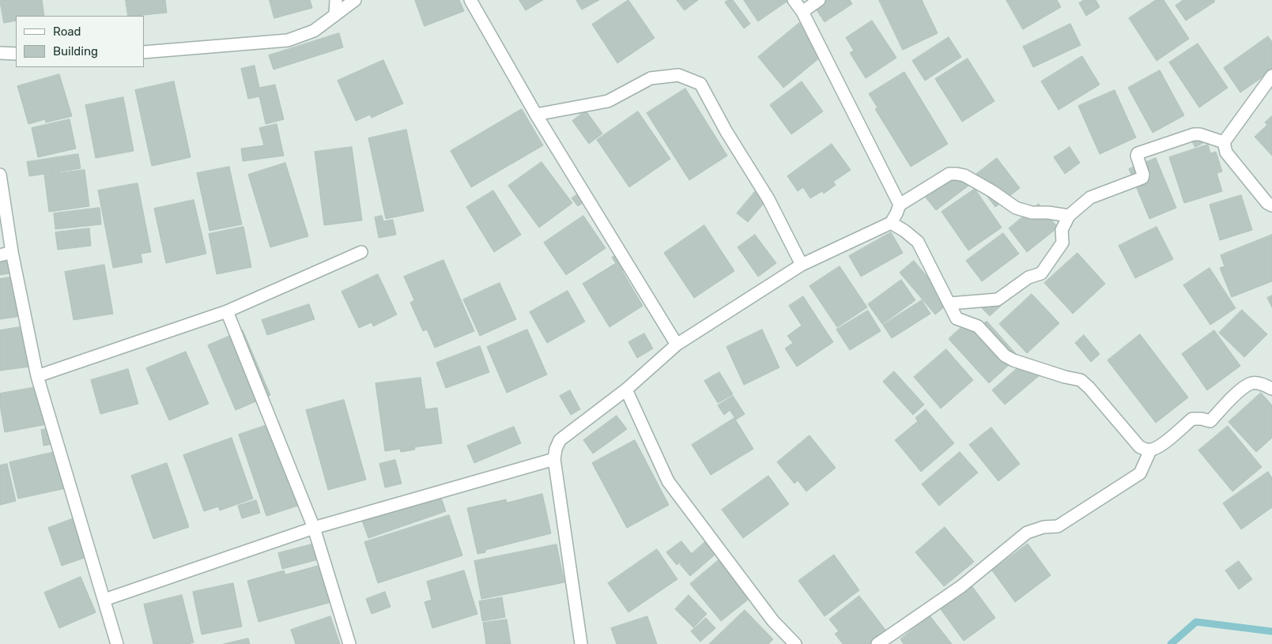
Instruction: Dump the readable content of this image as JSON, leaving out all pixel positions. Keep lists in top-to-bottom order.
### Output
{
  "legend": ["Road", "Building"]
}
